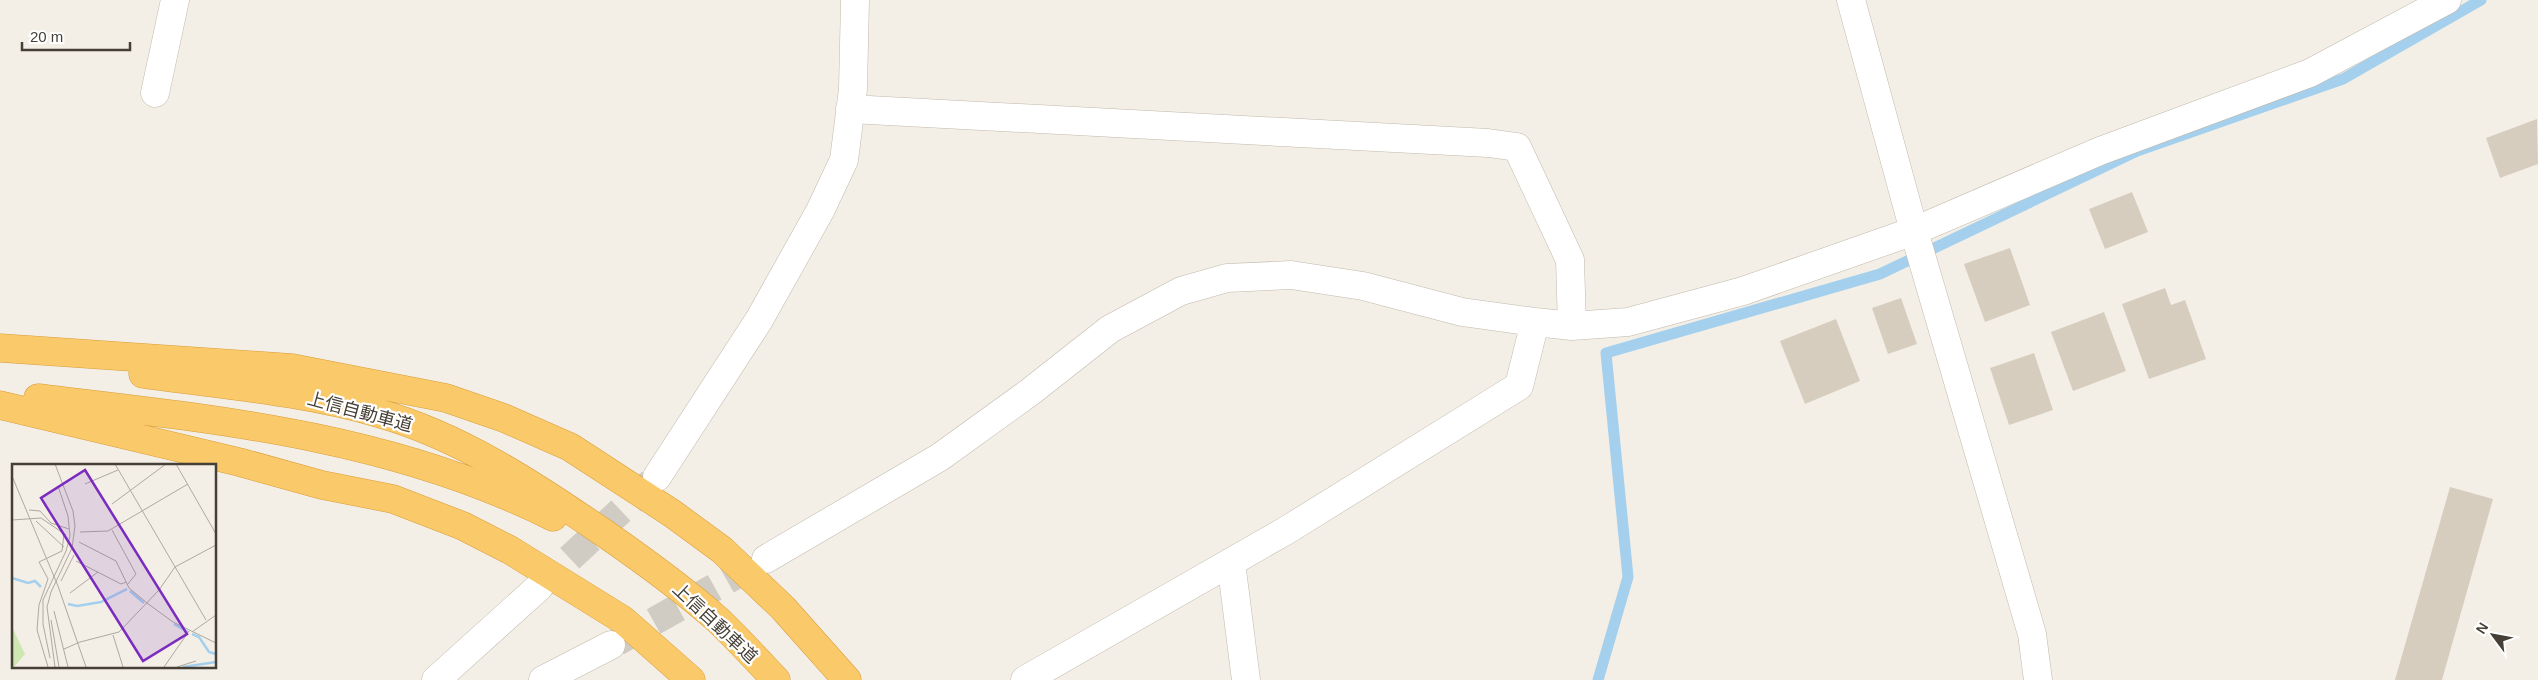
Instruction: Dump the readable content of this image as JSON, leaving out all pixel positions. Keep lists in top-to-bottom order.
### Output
{
  "streets": {
    "highway": ["上信自動車道"]
  },
  "scale_bar": "20 m",
  "north": "top left"
}
